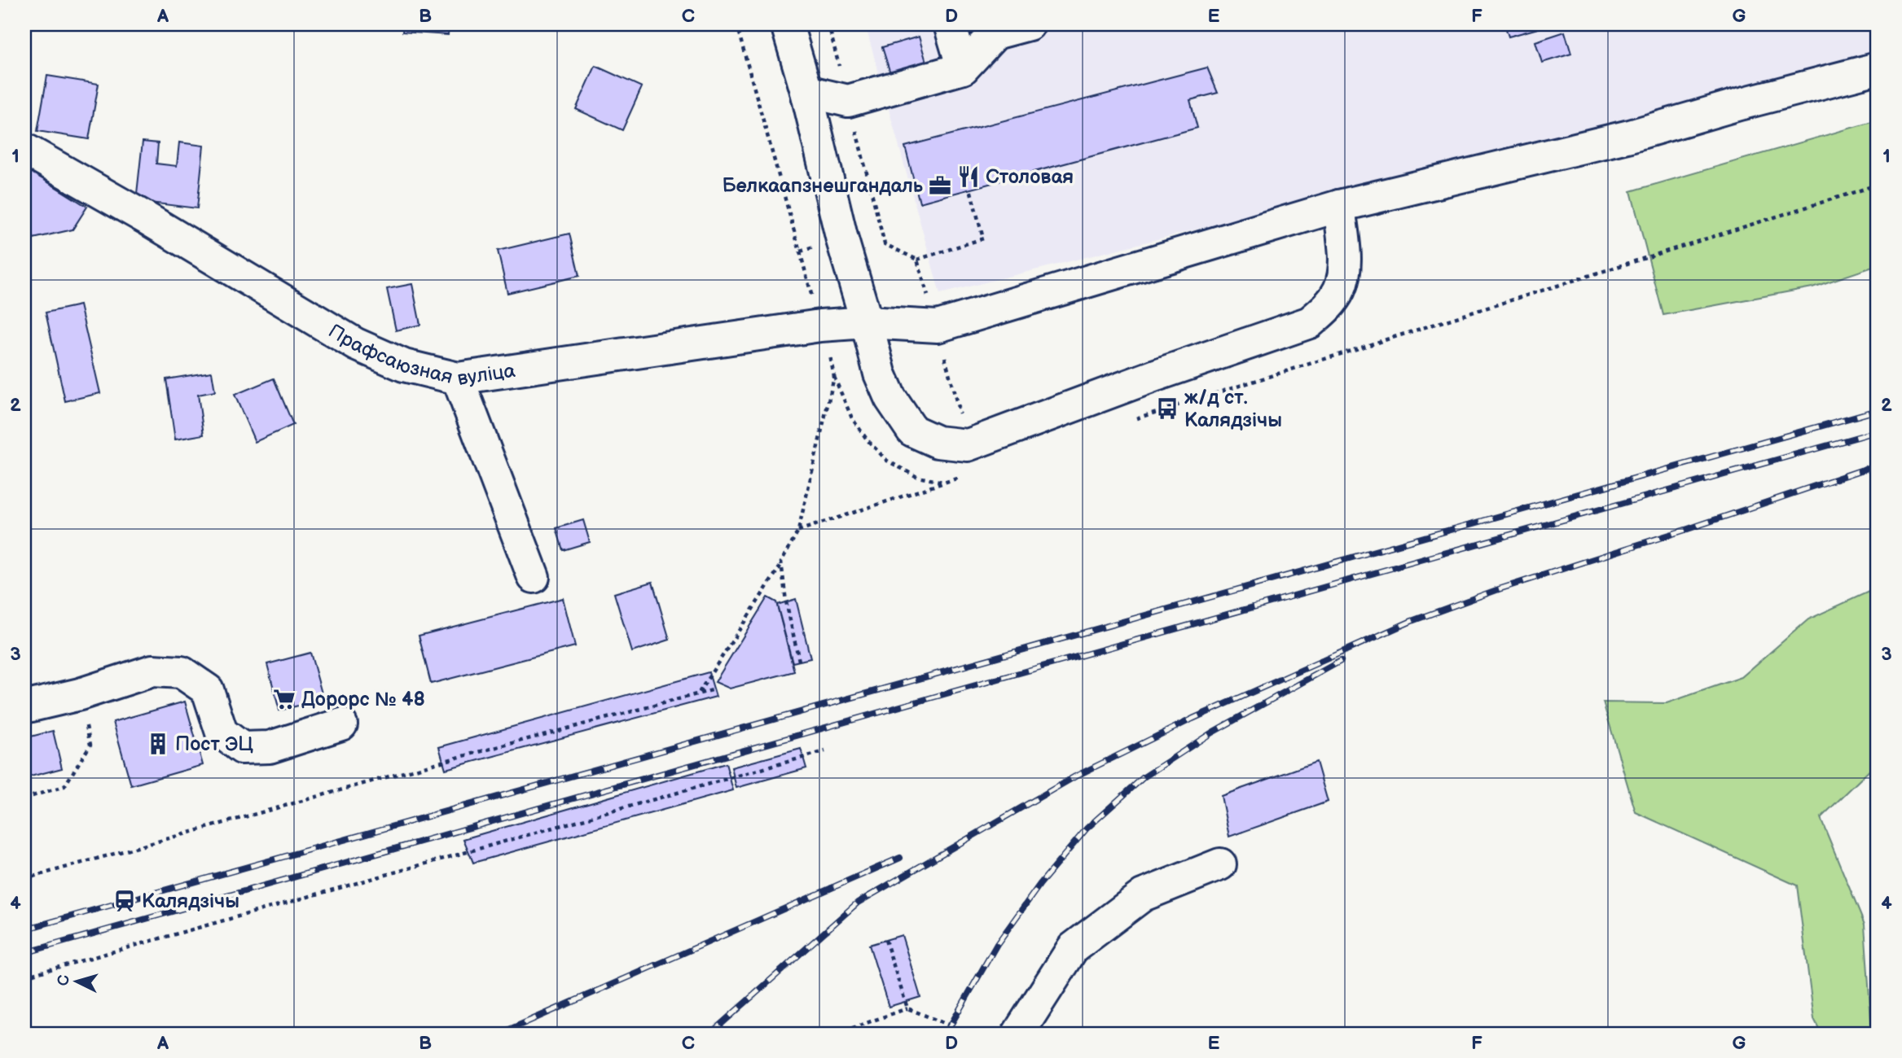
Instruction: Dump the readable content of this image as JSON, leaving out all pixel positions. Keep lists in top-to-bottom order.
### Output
{
  "streets": {
    "street": ["Прафсаюзная вуліца"]
  },
  "places": {
    "restaurant": ["Столовая"],
    "office": ["Белкаапзнешгандаль"],
    "bus stop": ["ж/д ст. Калядзічы"],
    "supermarket": ["Дорорс № 48"],
    "building": ["Пост ЭЦ"],
    "station": ["Калядзічы"]
  },
  "north": "left",
  "grid": {
    "columns": [
      "A",
      "B",
      "C",
      "D",
      "E",
      "F",
      "G"
    ],
    "rows": [
      "1",
      "2",
      "3",
      "4"
    ]
  }
}
